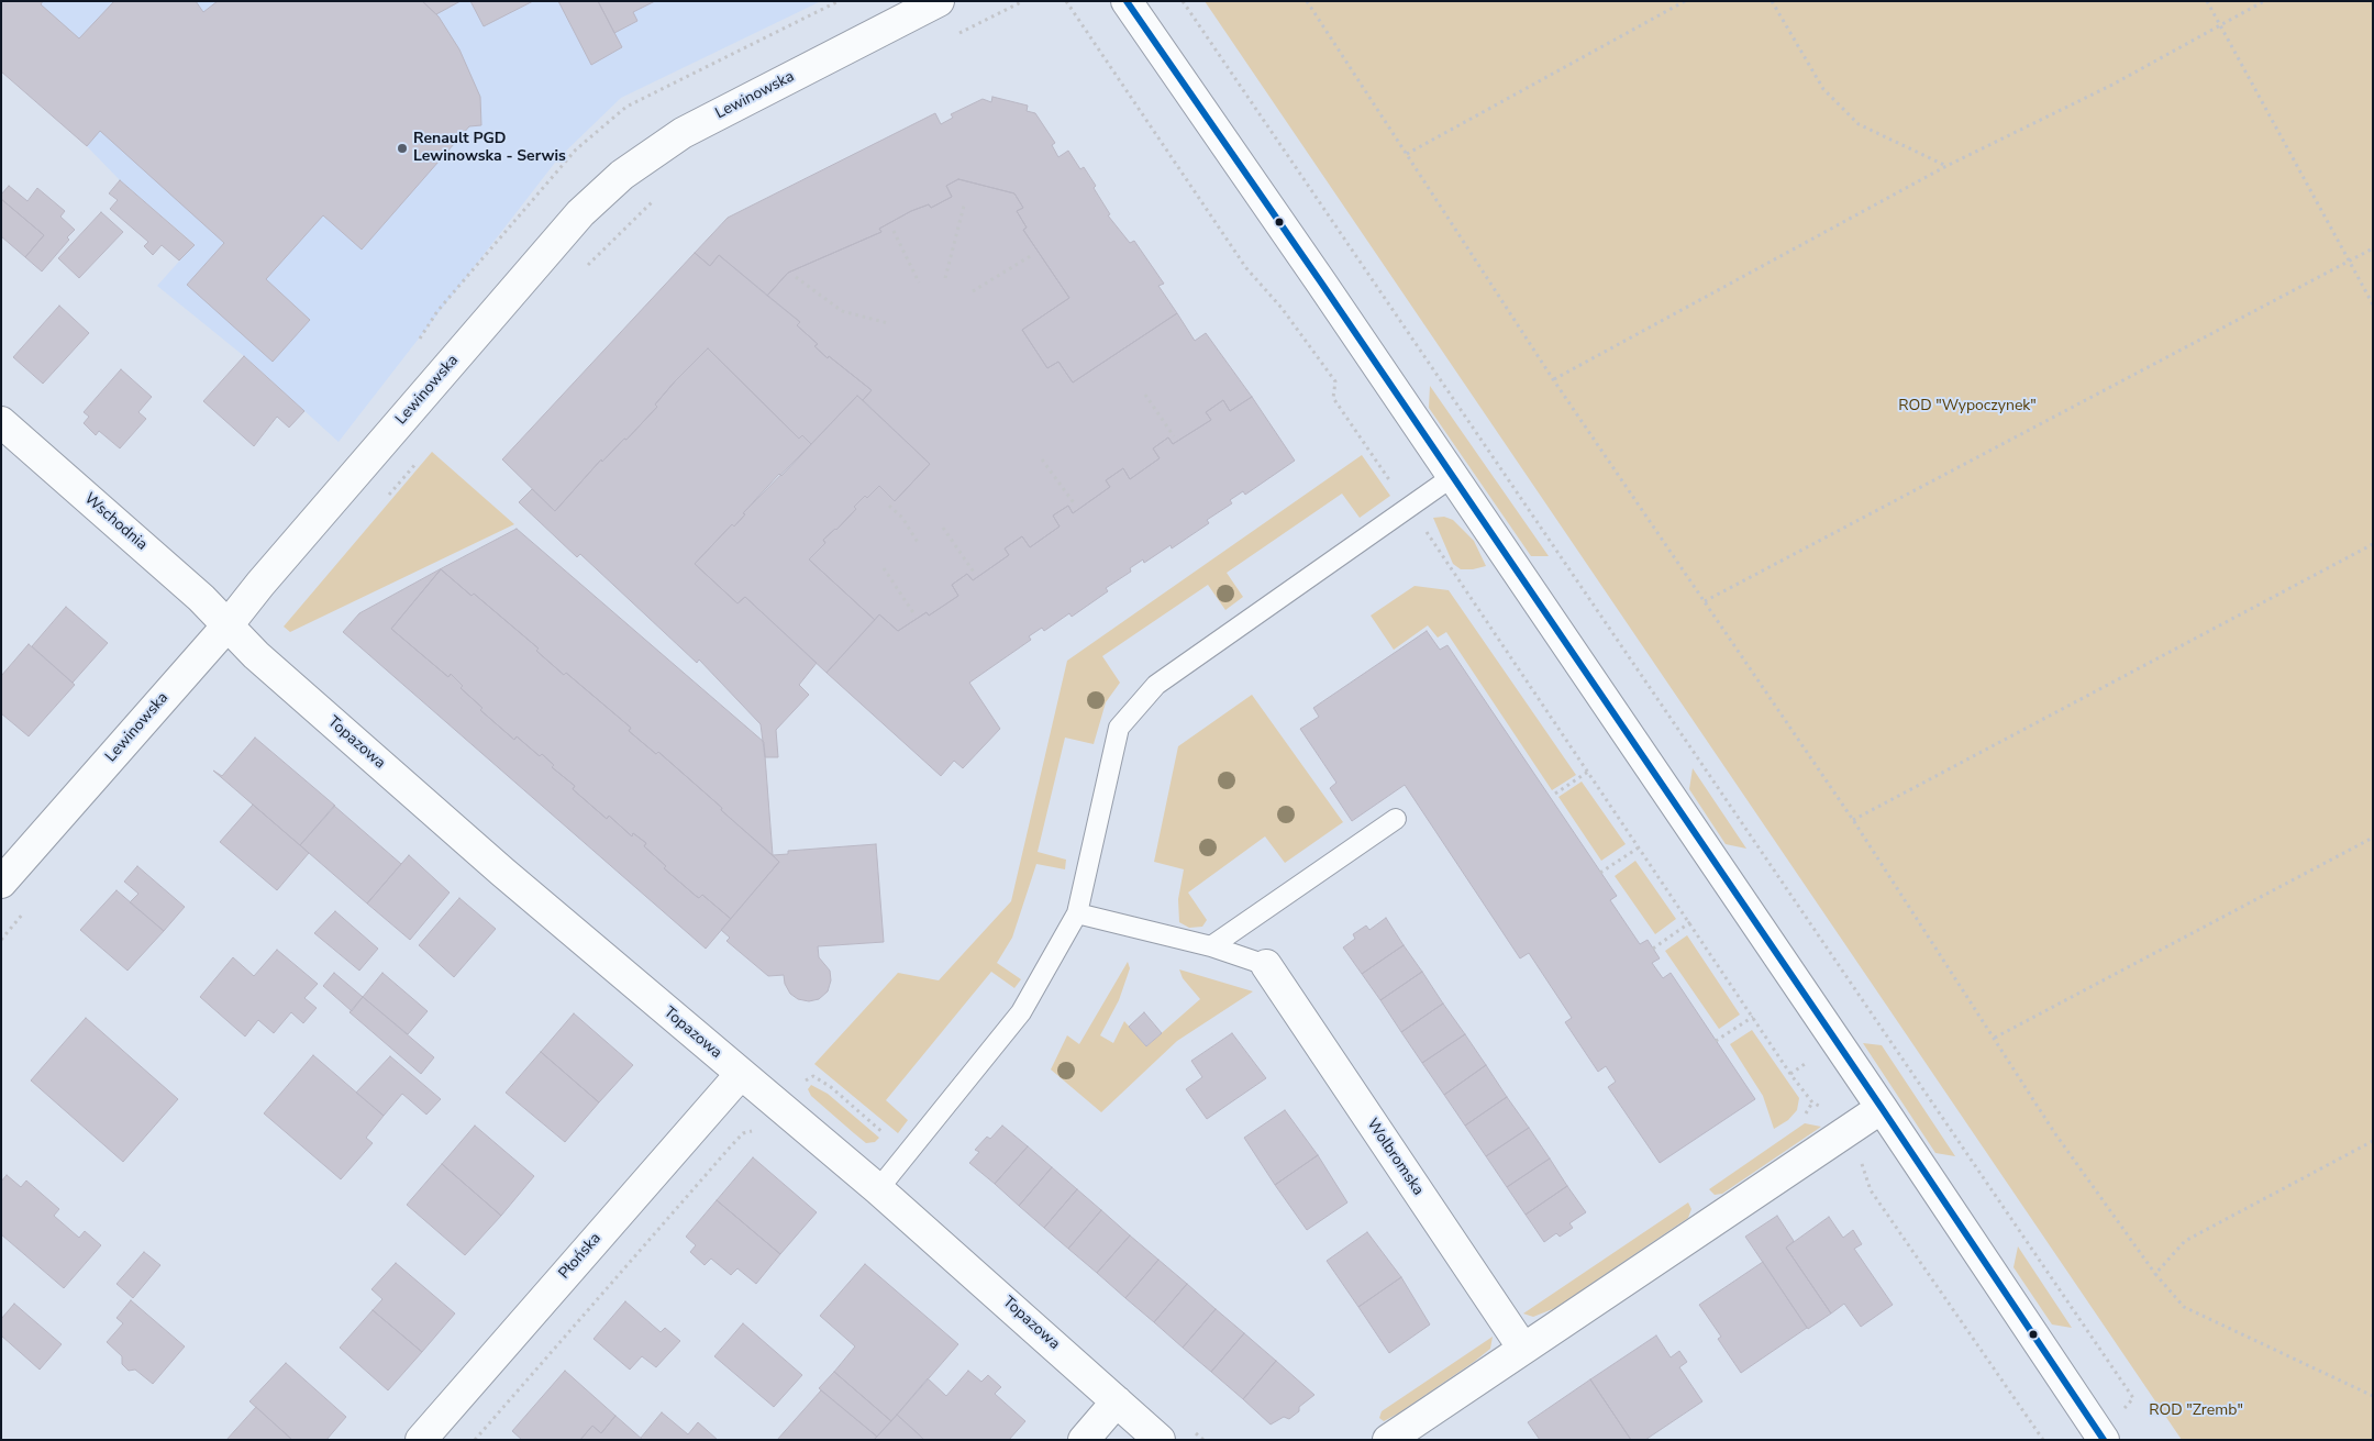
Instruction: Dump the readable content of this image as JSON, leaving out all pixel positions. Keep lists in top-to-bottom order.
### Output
{
  "streets": {
    "street": [
      "Lewinowska",
      "Wschodnia",
      "Topazowa",
      "Wolbromska",
      "Płońska"
    ]
  },
  "crossings": [
    ["Lewinowska", "Wschodnia"],
    ["Lewinowska", "Topazowa"],
    ["Wschodnia", "Topazowa"],
    ["Topazowa", "Płońska"]
  ],
  "parks": ["ROD \"Wypoczynek\"", "ROD \"Zremb\""],
  "places": ["Renault PGD Lewinowska - Serwis"]
}
